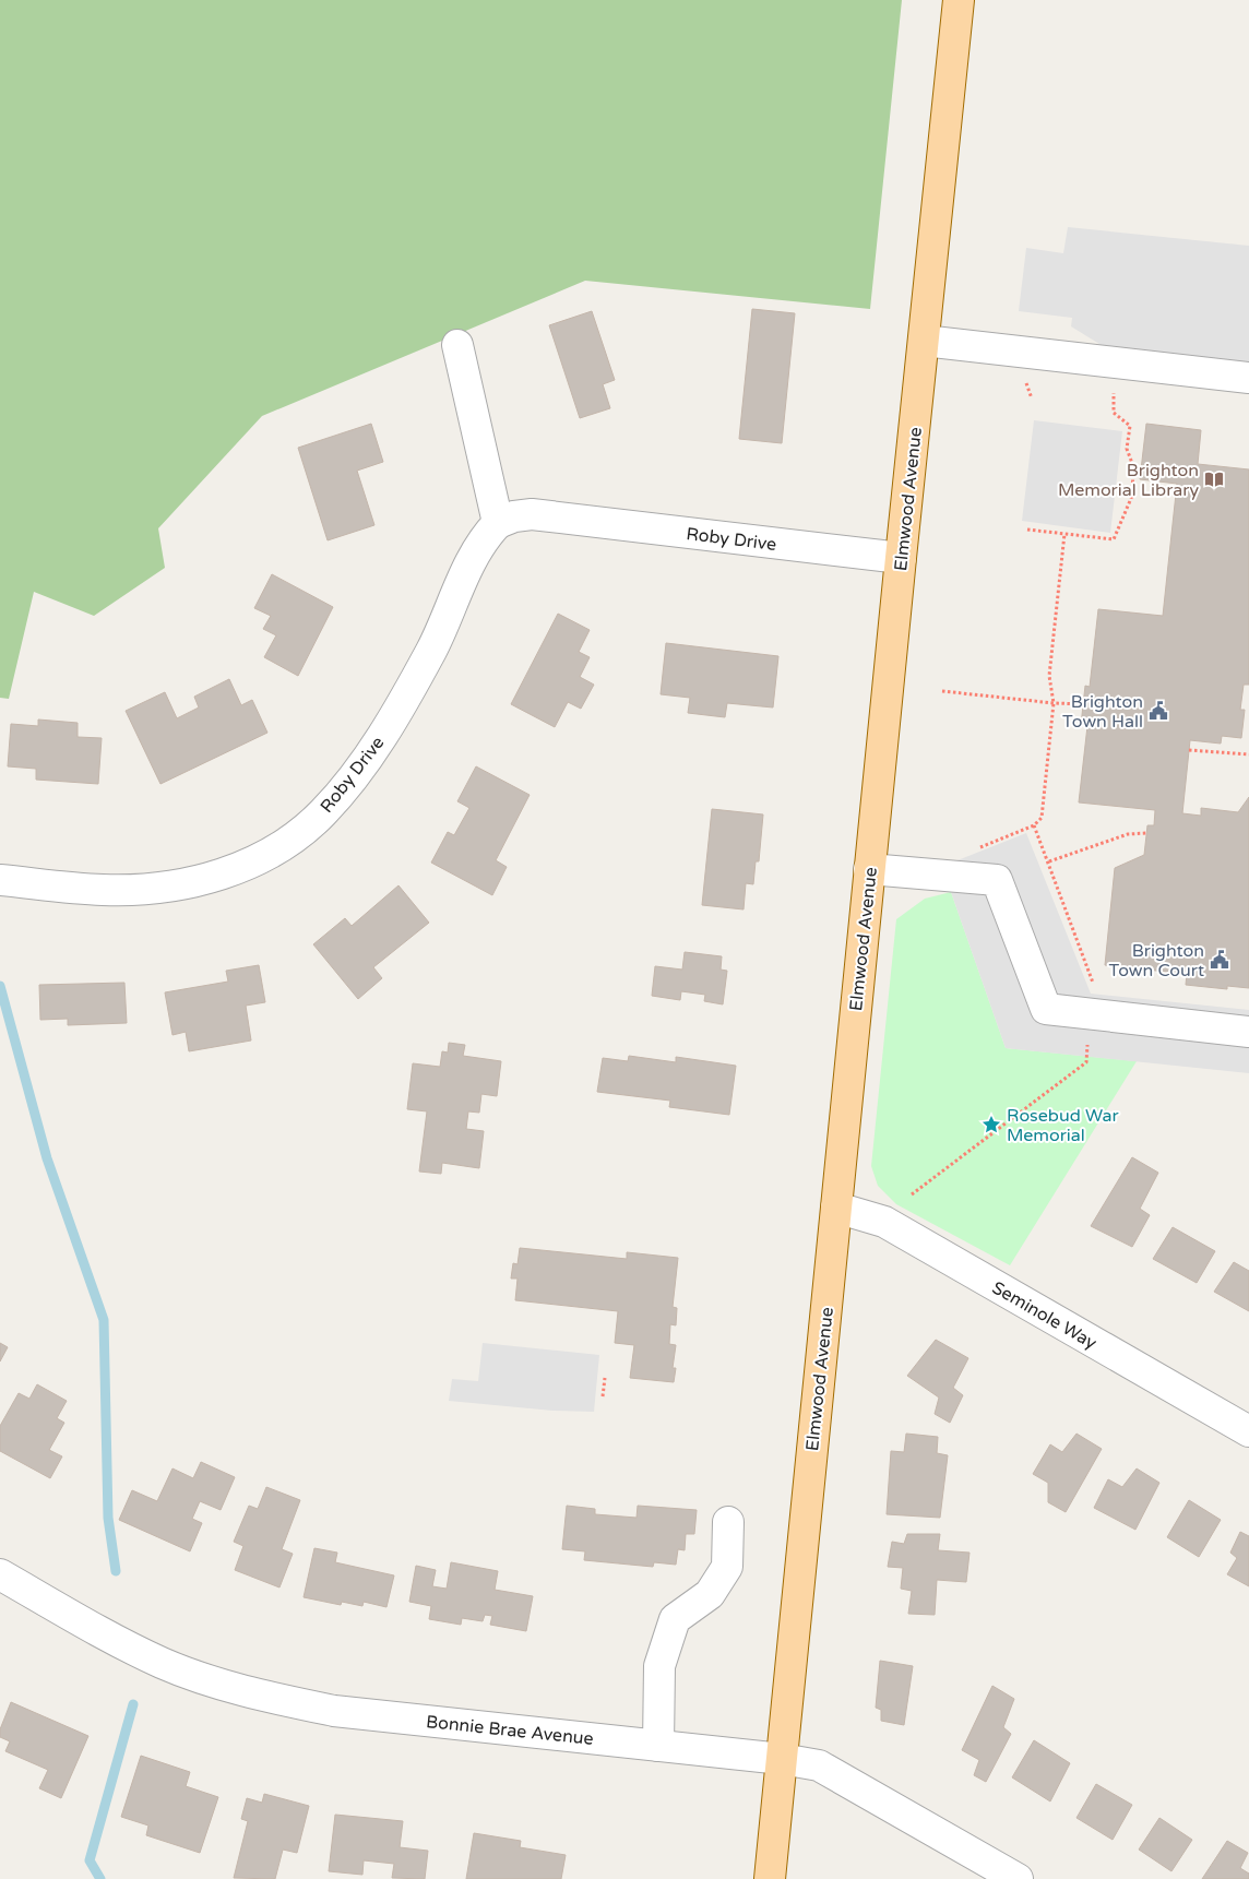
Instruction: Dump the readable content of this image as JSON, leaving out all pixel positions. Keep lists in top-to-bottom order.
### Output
{
  "streets": {
    "main road": ["Elmwood Avenue"],
    "street": ["Roby Drive", "Seminole Way", "Bonnie Brae Avenue"]
  },
  "crossings": [
    ["Elmwood Avenue", "Roby Drive"],
    ["Elmwood Avenue", "Seminole Way"],
    ["Elmwood Avenue", "Bonnie Brae Avenue"]
  ],
  "places": {
    "library": ["Brighton Memorial Library"],
    "public building": ["Brighton Town Hall", "Brighton Town Court"],
    "place": ["Rosebud War Memorial"]
  }
}
